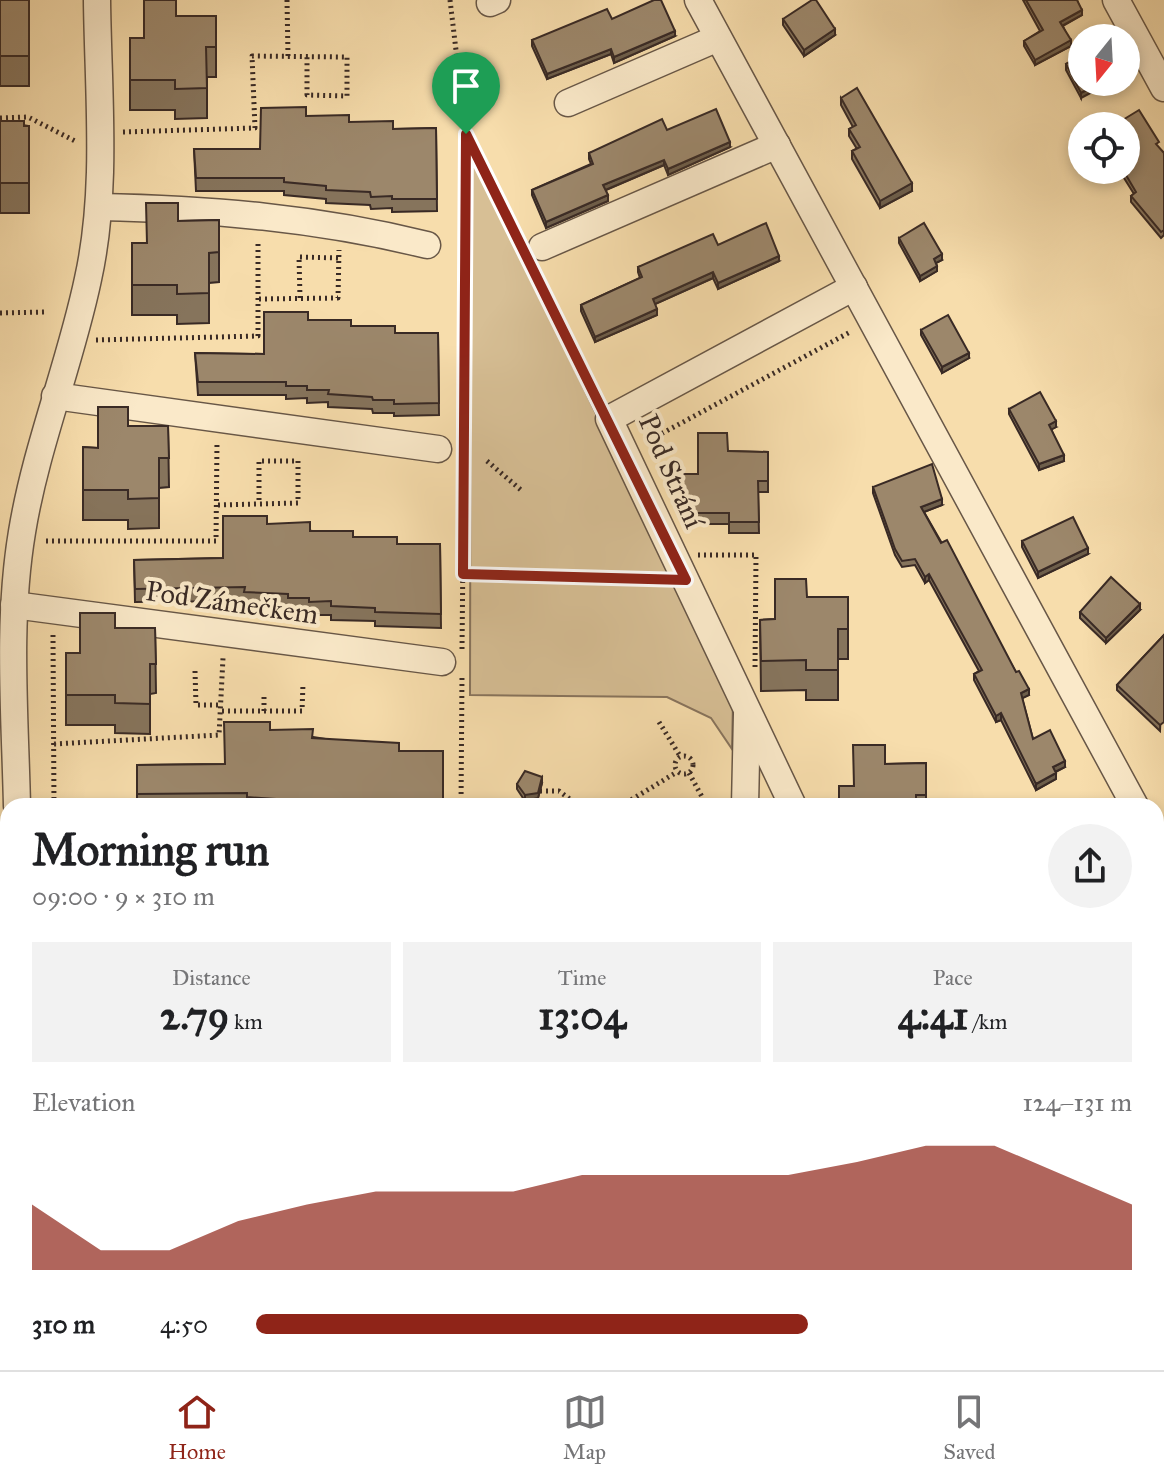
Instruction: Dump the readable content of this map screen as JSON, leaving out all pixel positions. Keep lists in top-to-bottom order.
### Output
{
  "streets": {
    "street": ["Pod Strání", "Pod Zámečkem"]
  },
  "north": "bottom",
  "page": {
    "heading": ["Morning run", "09:00 · 9 × 310 m"],
    "stats": [
      ["Distance", "2.79 km"],
      ["Time", "13:04"],
      ["Pace", "4:41 /km"]
    ],
    "chart": ["Elevation", "124–131 m"],
    "list": [
      {
        "name": "310 m",
        "note": "4:50"
      }
    ],
    "tabs": ["Home", "Map", "Saved"]
  }
}
